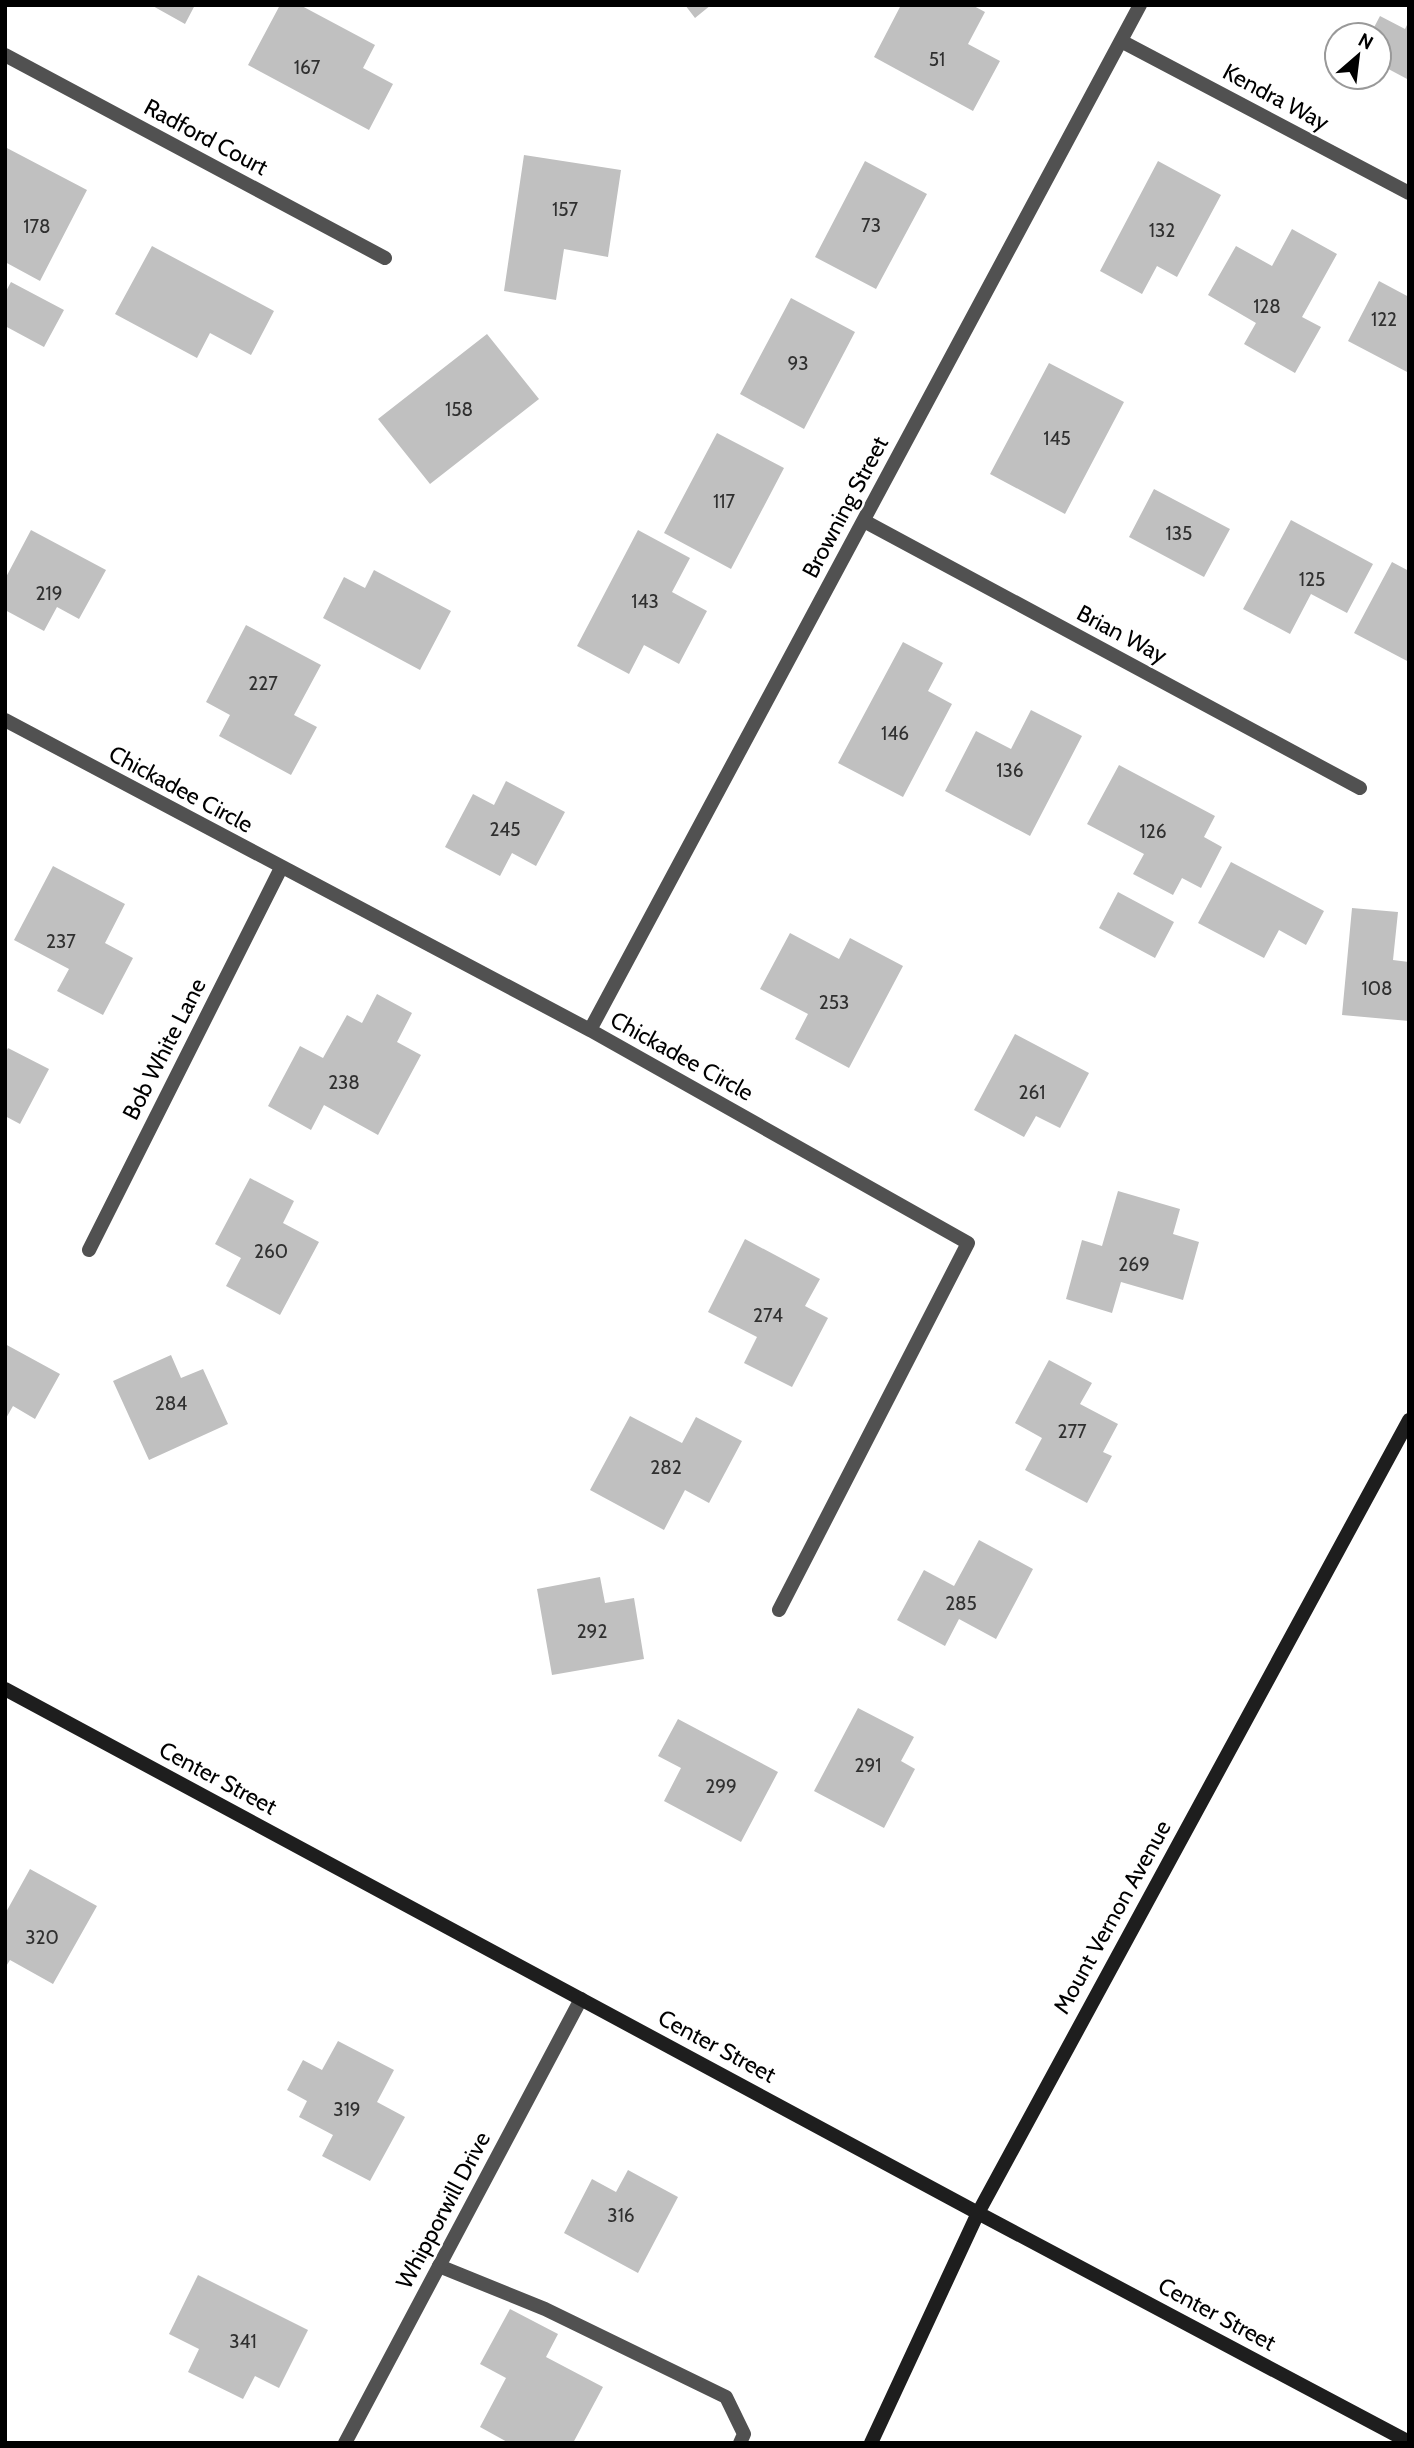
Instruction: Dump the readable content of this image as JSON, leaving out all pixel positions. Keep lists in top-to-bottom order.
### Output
{
  "streets": {
    "main road": ["Center Street", "Mount Vernon Avenue"],
    "street": [
      "Kendra Way",
      "Radford Court",
      "Browning Street",
      "Brian Way",
      "Chickadee Circle",
      "Bob White Lane",
      "Whipporwill Drive"
    ]
  },
  "crossings": [
    ["Kendra Way", "Browning Street"],
    ["Browning Street", "Brian Way"],
    ["Browning Street", "Chickadee Circle"],
    ["Chickadee Circle", "Bob White Lane"],
    ["Center Street", "Mount Vernon Avenue"],
    ["Center Street", "Whipporwill Drive"]
  ],
  "house_numbers": [
    "51",
    "167",
    "157",
    "73",
    "178",
    "132",
    "128",
    "122",
    "93",
    "158",
    "145",
    "117",
    "135",
    "125",
    "219",
    "143",
    "227",
    "146",
    "136",
    "245",
    "126",
    "237",
    "108",
    "253",
    "238",
    "261",
    "260",
    "269",
    "274",
    "284",
    "277",
    "282",
    "285",
    "292",
    "291",
    "299",
    "320",
    "319",
    "316",
    "341"
  ],
  "north": "top right"
}
